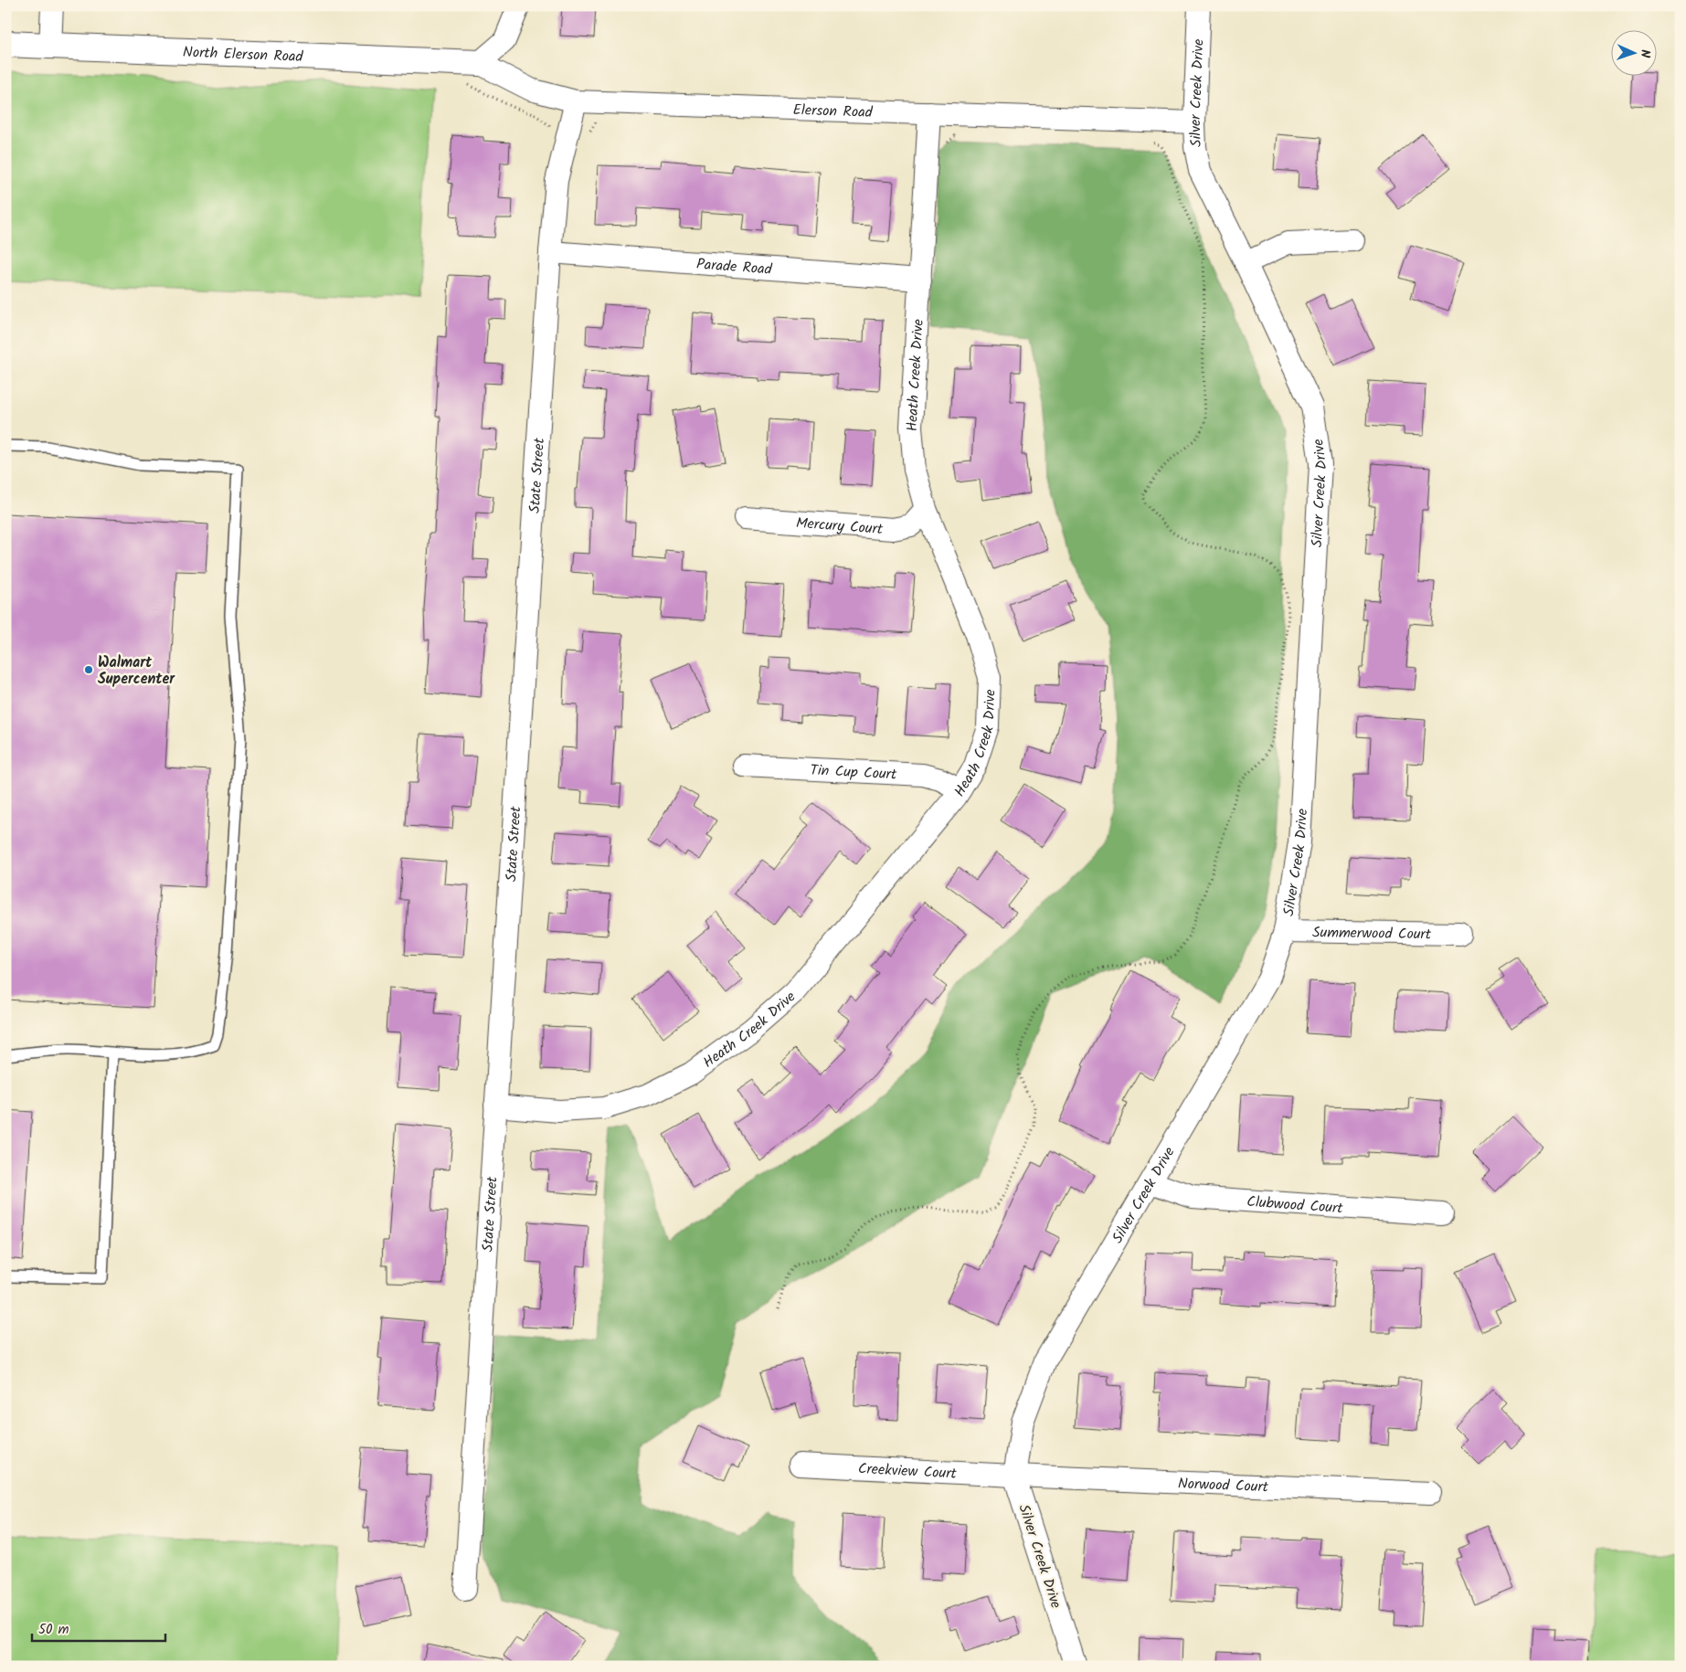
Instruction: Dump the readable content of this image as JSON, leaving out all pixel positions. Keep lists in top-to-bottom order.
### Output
{
  "streets": {
    "street": [
      "North Elerson Road",
      "Silver Creek Drive",
      "Elerson Road",
      "Parade Road",
      "Heath Creek Drive",
      "State Street",
      "Mercury Court",
      "Tin Cup Court",
      "Summerwood Court",
      "Clubwood Court",
      "Creekview Court",
      "Norwood Court"
    ]
  },
  "crossings": [
    ["North Elerson Road", "Elerson Road"],
    ["Silver Creek Drive", "Elerson Road"],
    ["Silver Creek Drive", "Summerwood Court"],
    ["Silver Creek Drive", "Clubwood Court"],
    ["Silver Creek Drive", "Creekview Court"],
    ["Silver Creek Drive", "Norwood Court"],
    ["Elerson Road", "Heath Creek Drive"],
    ["Elerson Road", "State Street"],
    ["Parade Road", "Heath Creek Drive"],
    ["Parade Road", "State Street"],
    ["Heath Creek Drive", "State Street"],
    ["Heath Creek Drive", "Mercury Court"],
    ["Heath Creek Drive", "Tin Cup Court"],
    ["Creekview Court", "Norwood Court"]
  ],
  "places": ["Walmart Supercenter"],
  "scale_bar": "50 m",
  "north": "right"
}
